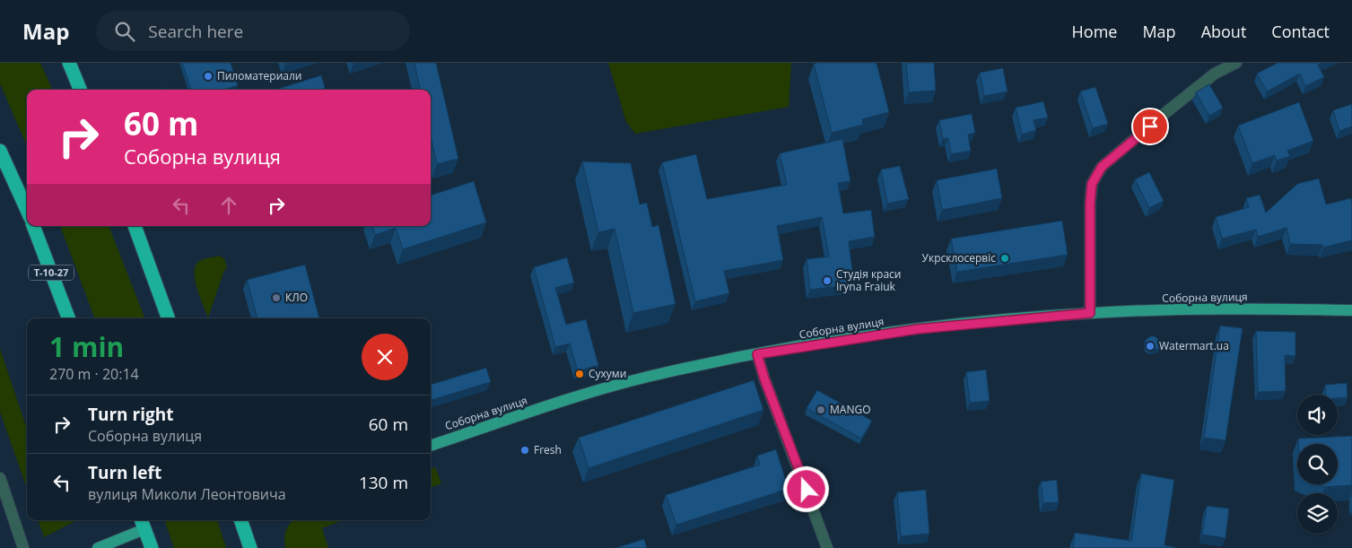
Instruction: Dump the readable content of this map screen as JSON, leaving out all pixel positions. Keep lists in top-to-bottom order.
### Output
{
  "streets": {
    "highway": ["Т-10-27"],
    "main road": ["Соборна вулиця"]
  },
  "places": [
    "Пиломатериали",
    "Укрсклосервіс",
    "Студія краси Iryna Fraiuk",
    "КЛО",
    "Watermart.ua",
    "Сухуми",
    "MANGO",
    "Fresh"
  ],
  "page": {
    "header": "Map",
    "search": "Search here",
    "nav": [
      "Home",
      "Map",
      "About",
      "Contact"
    ],
    "turn": ["60 m", "Соборна вулиця"],
    "heading": ["1 min", "270 m · 20:14"],
    "list": [
      {
        "name": "Turn right",
        "note": "Соборна вулиця",
        "value": "60 m"
      },
      {
        "name": "Turn left",
        "note": "вулиця Миколи Леонтовича",
        "value": "130 m"
      }
    ]
  }
}
